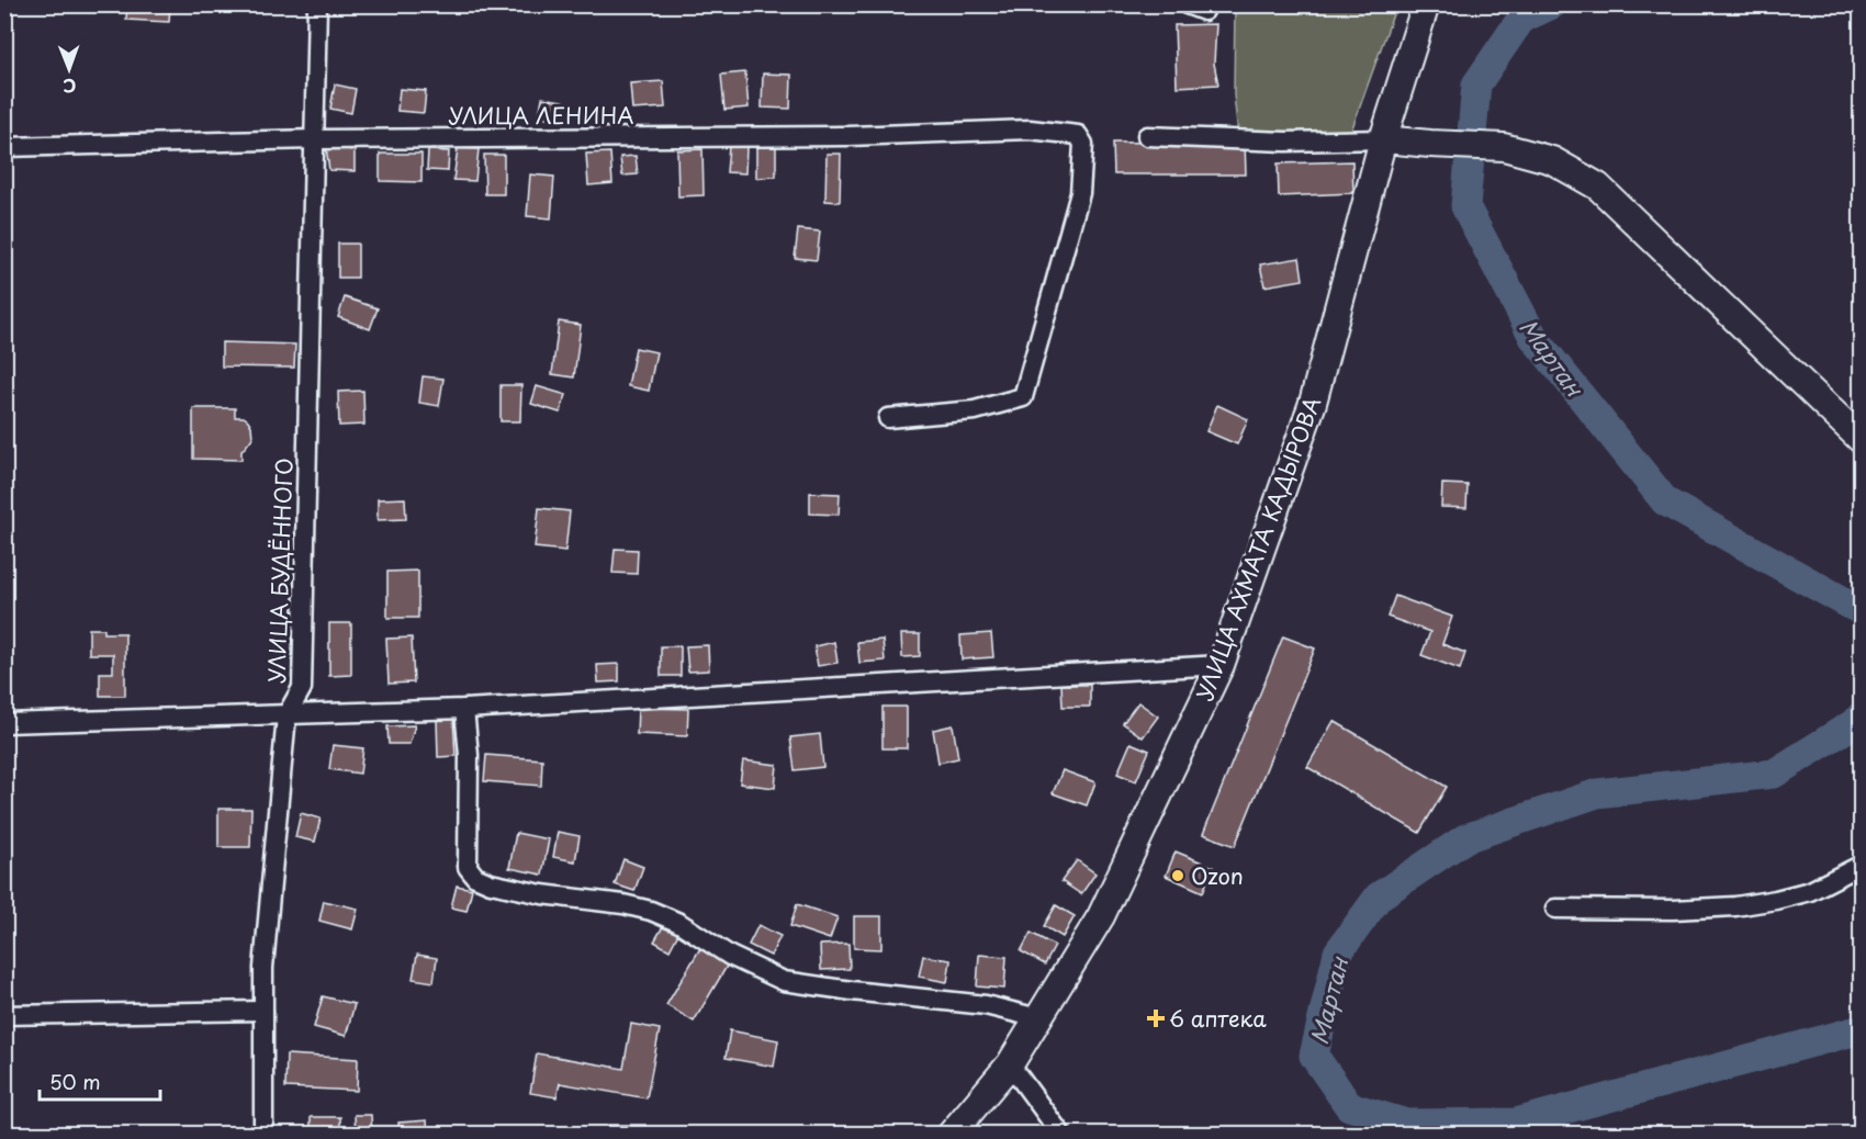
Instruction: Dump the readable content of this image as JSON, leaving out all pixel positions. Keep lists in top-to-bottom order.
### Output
{
  "streets": {
    "main road": ["УЛИЦА АХМАТА КАДЫРОВА"],
    "street": ["УЛИЦА ЛЕНИНА", "УЛИЦА БУДЁННОГО"]
  },
  "crossings": [
    ["УЛИЦА ЛЕНИНА", "УЛИЦА БУДЁННОГО"]
  ],
  "water": ["Мартан"],
  "places": {
    "other": ["Ozon"],
    "health": ["6 аптека"]
  },
  "scale_bar": "50 m",
  "north": "bottom"
}
